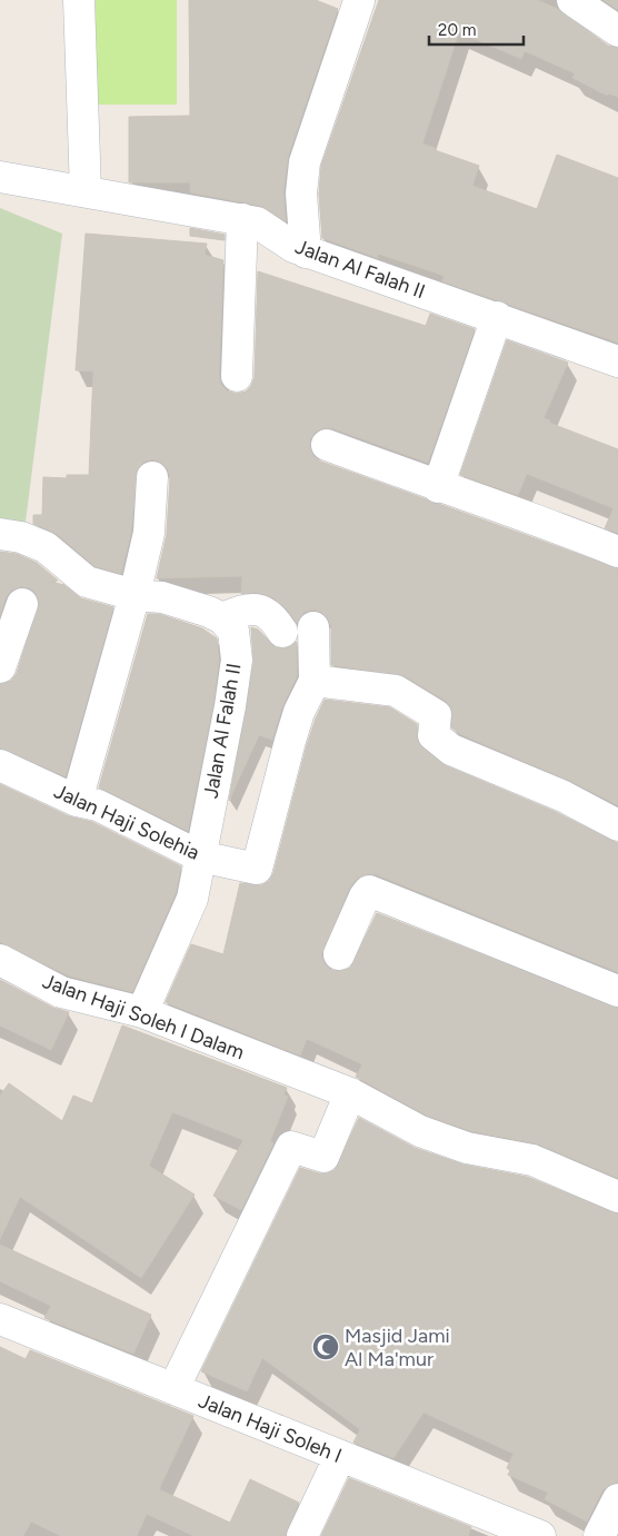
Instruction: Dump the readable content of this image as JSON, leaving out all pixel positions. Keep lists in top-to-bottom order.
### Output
{
  "streets": {
    "street": [
      "Jalan Al Falah II",
      "Jalan Haji Solehia",
      "Jalan Haji Soleh I Dalam",
      "Jalan Haji Soleh I"
    ]
  },
  "crossings": [
    ["Jalan Al Falah II", "Jalan Haji Solehia"],
    ["Jalan Al Falah II", "Jalan Haji Soleh I Dalam"]
  ],
  "places": {
    "mosque": ["Masjid Jami Al Ma'mur"]
  },
  "scale_bar": "20 m"
}
